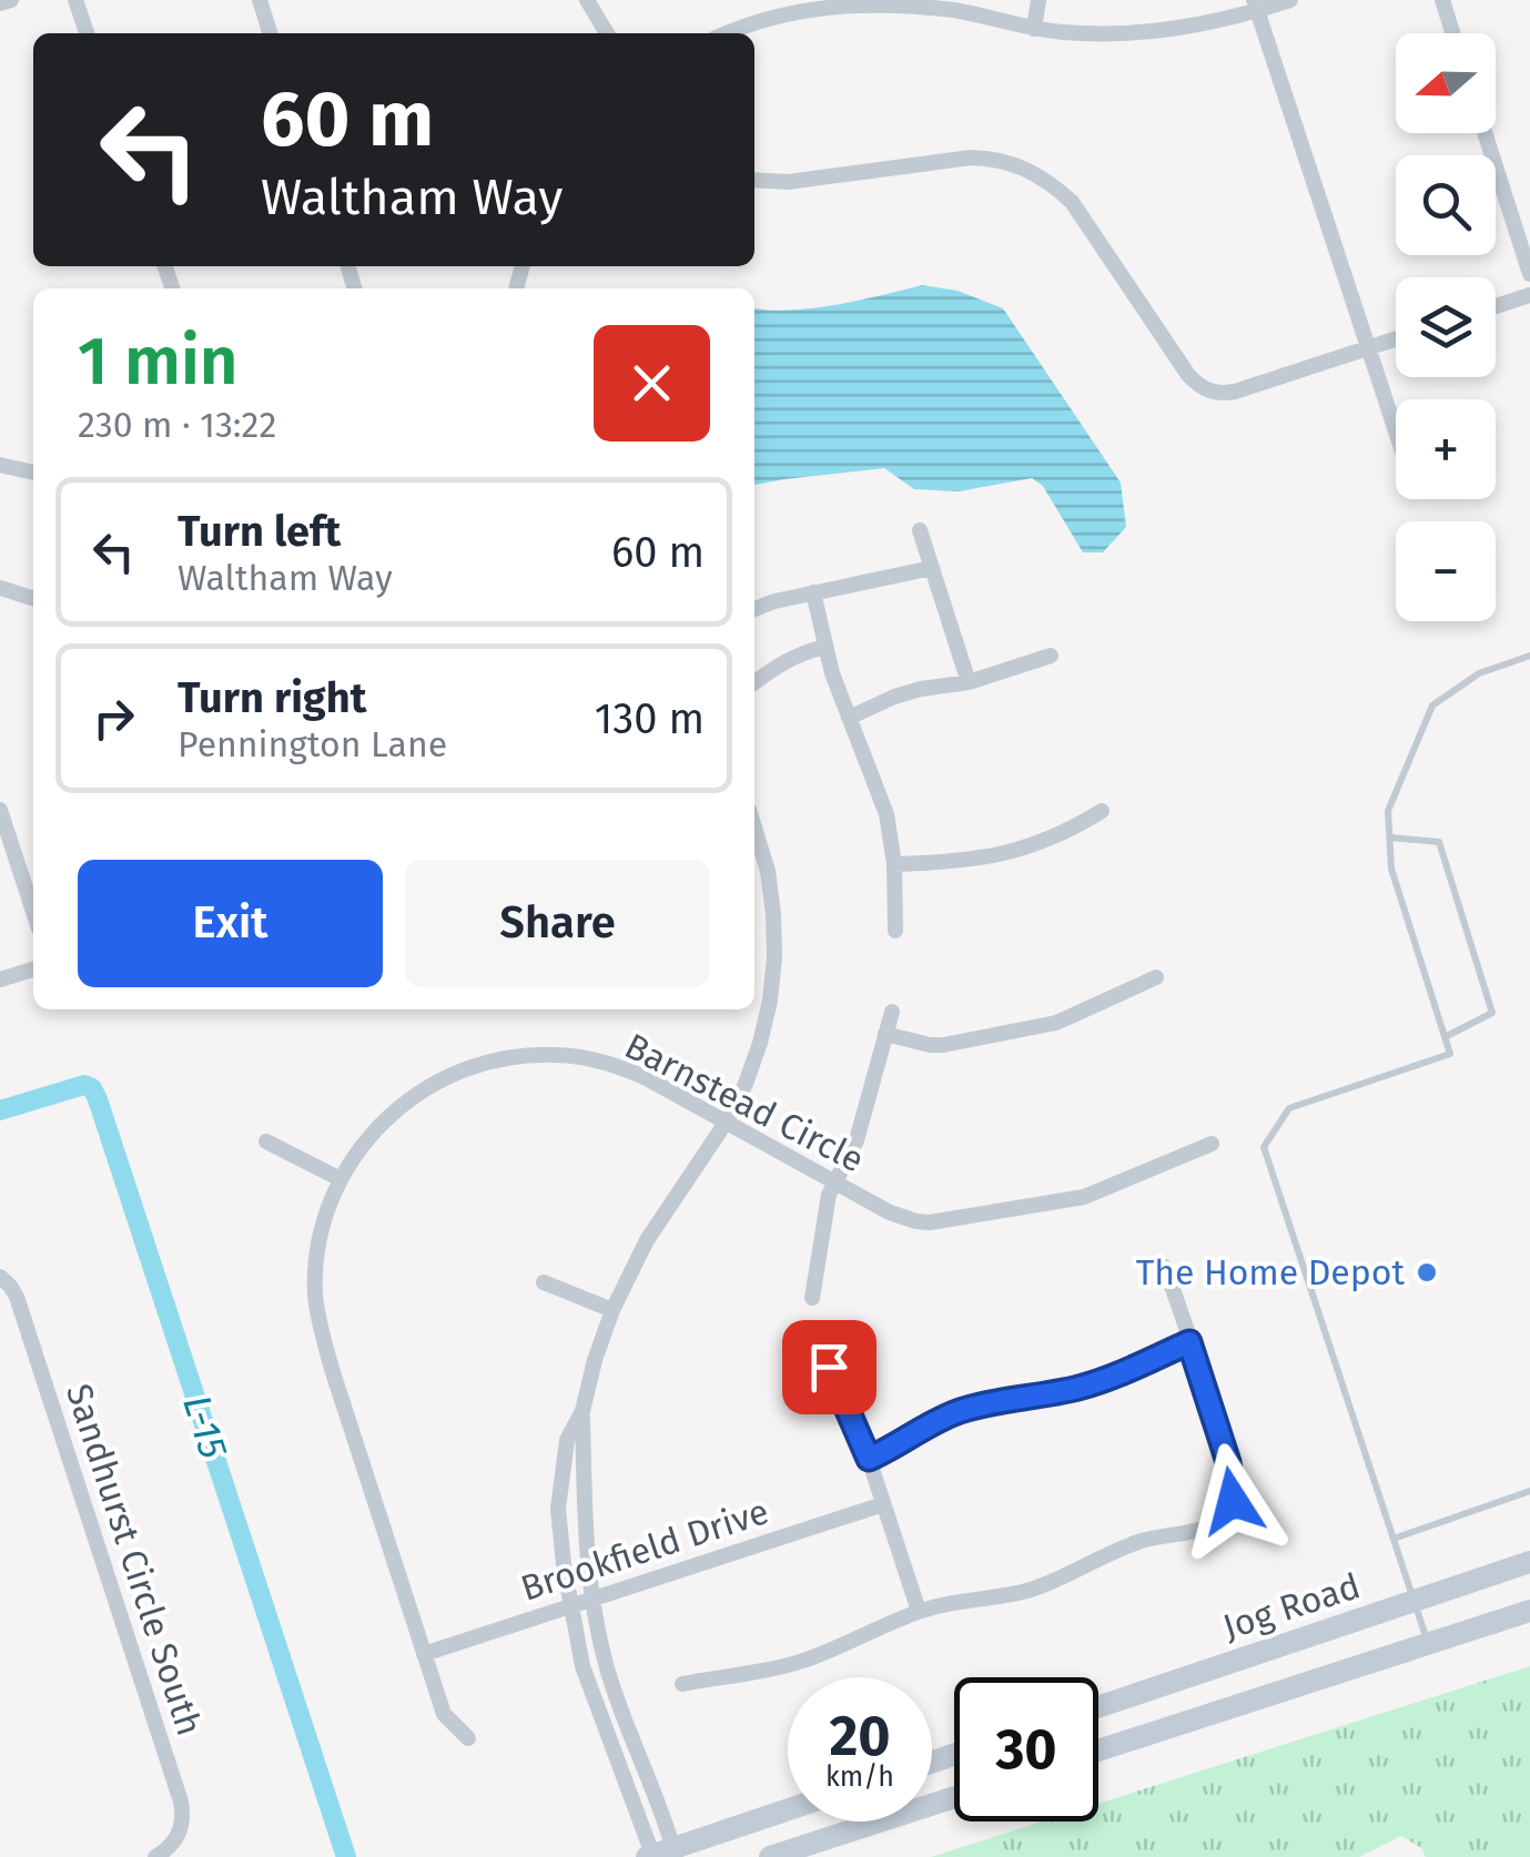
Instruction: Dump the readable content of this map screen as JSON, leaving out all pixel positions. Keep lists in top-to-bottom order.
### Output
{
  "streets": {
    "main road": ["Jog Road"],
    "street": ["Barnstead Circle", "Brookfield Drive", "Sandhurst Circle South"]
  },
  "crossings": [
    ["Barnstead Circle", "Brookfield Drive"]
  ],
  "water": ["L-15"],
  "places": ["The Home Depot"],
  "north": "left",
  "page": {
    "map_buttons": ["+", "−"],
    "turn": ["60 m", "Waltham Way"],
    "heading": ["1 min", "230 m · 13:22"],
    "list": [
      {
        "name": "Turn left",
        "note": "Waltham Way",
        "value": "60 m"
      },
      {
        "name": "Turn right",
        "note": "Pennington Lane",
        "value": "130 m"
      }
    ],
    "buttons": ["Exit", "Share"],
    "speed": "20 km/h",
    "limit": "30"
  }
}
